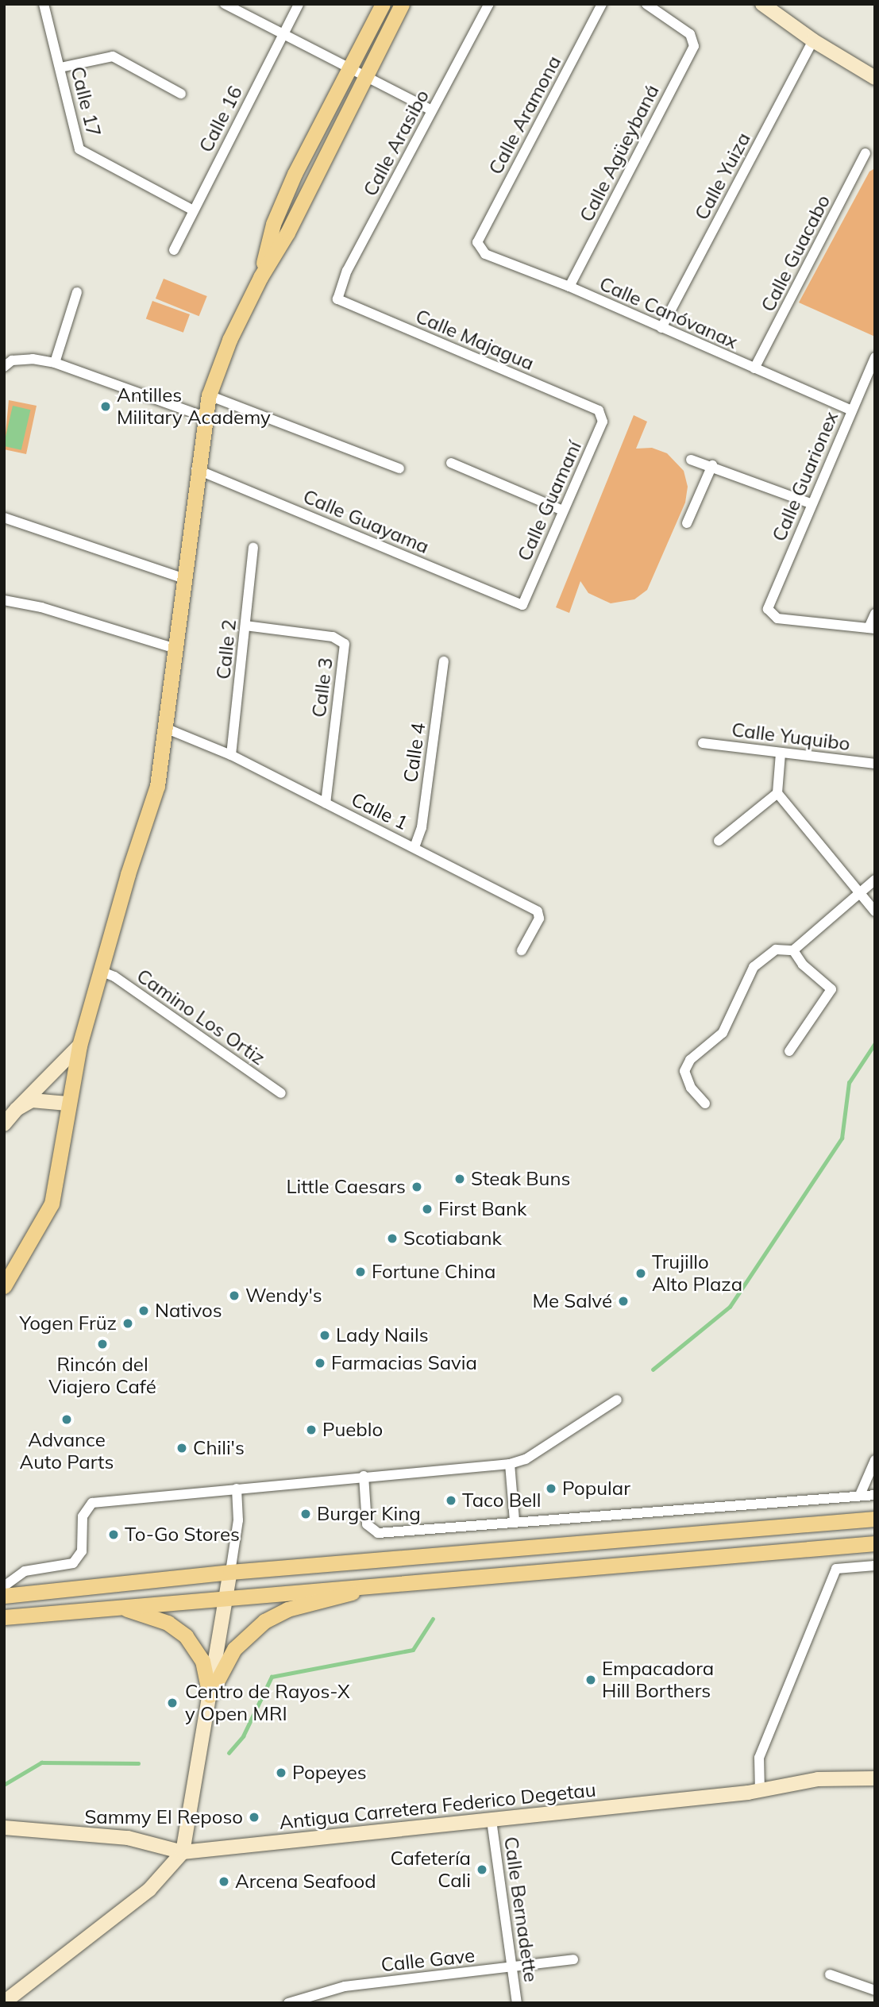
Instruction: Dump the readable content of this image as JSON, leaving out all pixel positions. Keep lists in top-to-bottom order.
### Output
{
  "streets": {
    "street": [
      "Calle 17",
      "Calle Aramona",
      "Calle 16",
      "Calle Arasibo",
      "Calle Agüeybaná",
      "Calle Yuiza",
      "Calle Guacabo",
      "Calle Canóvanax",
      "Calle Majagua",
      "Calle Guarionex",
      "Calle Guamaní",
      "Calle Guayama",
      "Calle 2",
      "Calle 3",
      "Calle Yuquibo",
      "Calle 4",
      "Calle 1",
      "Camino Los Ortiz",
      "Antigua Carretera Federico Degetau",
      "Calle Bernadette",
      "Calle Gave"
    ]
  },
  "crossings": [
    ["Calle 17", "Calle 16"],
    ["Calle Aramona", "Calle Canóvanax"],
    ["Calle Arasibo", "Calle Majagua"],
    ["Calle Agüeybaná", "Calle Canóvanax"],
    ["Calle Yuiza", "Calle Canóvanax"],
    ["Calle Guacabo", "Calle Canóvanax"],
    ["Calle Canóvanax", "Calle Guarionex"],
    ["Calle Majagua", "Calle Guamaní"],
    ["Calle Guamaní", "Calle Guayama"],
    ["Calle 2", "Calle 3"],
    ["Calle 2", "Calle 1"],
    ["Calle 3", "Calle 1"],
    ["Calle 4", "Calle 1"],
    ["Antigua Carretera Federico Degetau", "Calle Bernadette"],
    ["Calle Bernadette", "Calle Gave"]
  ],
  "places": [
    "Antilles Military Academy",
    "Steak Buns",
    "Little Caesars",
    "First Bank",
    "Scotiabank",
    "Fortune China",
    "Trujillo Alto Plaza",
    "Wendy's",
    "Me Salvé",
    "Nativos",
    "Yogen Früz",
    "Lady Nails",
    "Rincón del Viajero Café",
    "Farmacias Savia",
    "Advance Auto Parts",
    "Pueblo",
    "Chili's",
    "Popular",
    "Taco Bell",
    "Burger King",
    "To-Go Stores",
    "Empacadora Hill Borthers",
    "Centro de Rayos-X y Open MRI",
    "Popeyes",
    "Sammy El Reposo",
    "Cafetería Cali",
    "Arcena Seafood"
  ]
}
